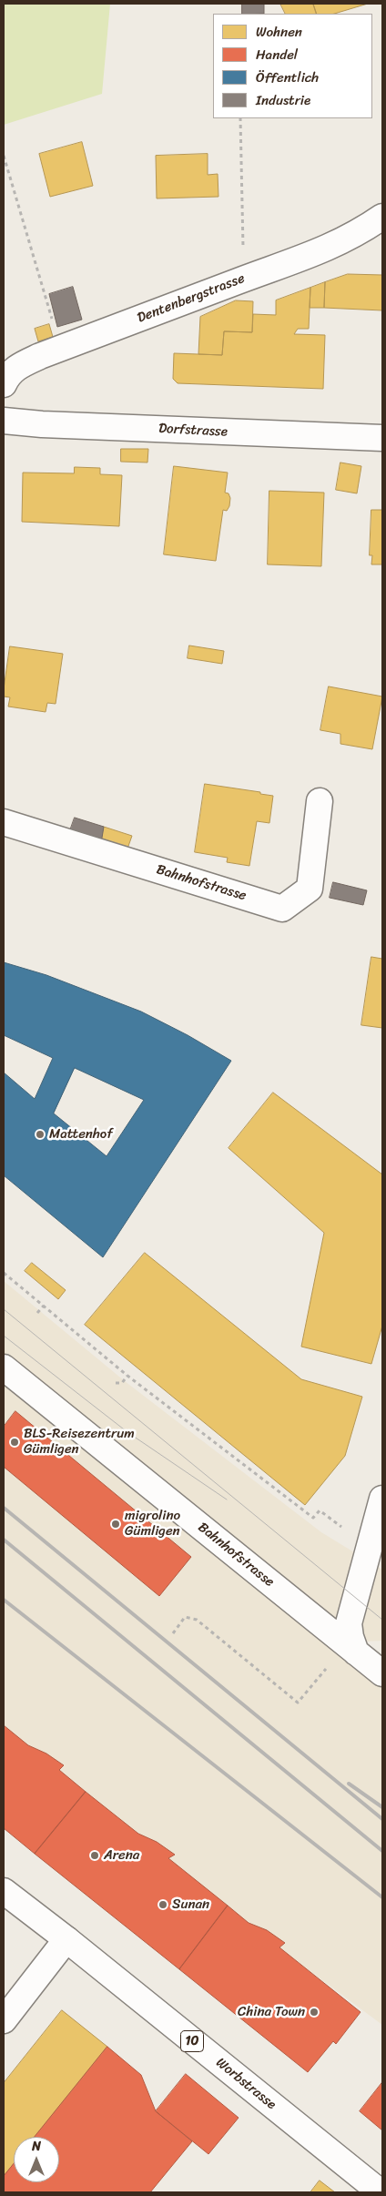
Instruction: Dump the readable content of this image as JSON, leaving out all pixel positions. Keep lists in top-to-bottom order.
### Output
{
  "streets": {
    "street": [
      "Dentenbergstrasse",
      "Dorfstrasse",
      "Bahnhofstrasse",
      "10",
      "Worbstrasse"
    ]
  },
  "places": [
    "Mattenhof",
    "BLS-Reisezentrum Gümligen",
    "migrolino Gümligen",
    "Arena",
    "Sunan",
    "China Town"
  ],
  "legend": [
    "Wohnen",
    "Handel",
    "Öffentlich",
    "Industrie"
  ],
  "north": "top"
}
